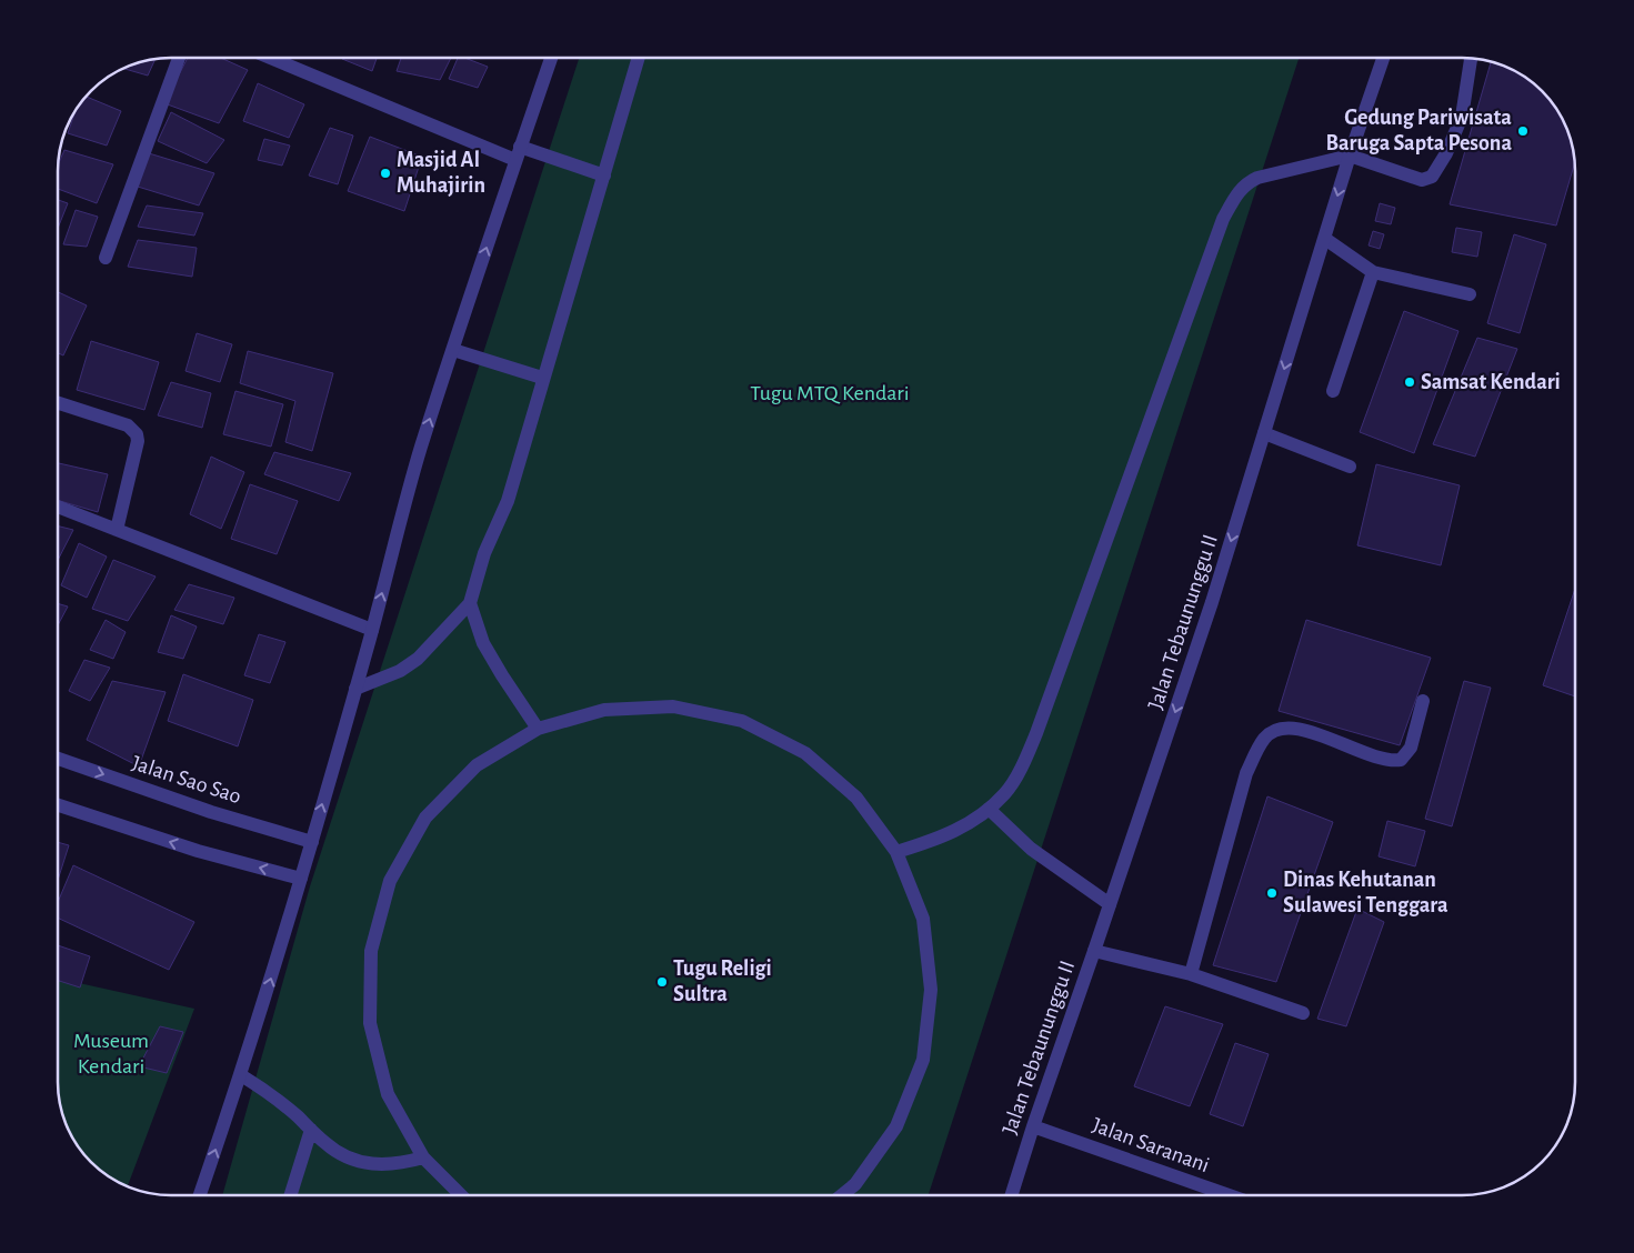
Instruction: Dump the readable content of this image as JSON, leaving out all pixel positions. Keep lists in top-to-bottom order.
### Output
{
  "streets": {
    "street": ["Jalan Tebaununggu II", "Jalan Sao Sao", "Jalan Saranani"]
  },
  "crossings": [
    ["Jalan Tebaununggu II", "Jalan Saranani"]
  ],
  "parks": ["Tugu MTQ Kendari", "Museum Kendari"],
  "places": [
    "Gedung Pariwisata Baruga Sapta Pesona",
    "Masjid Al Muhajirin",
    "Samsat Kendari",
    "Dinas Kehutanan Sulawesi Tenggara",
    "Tugu Religi Sultra"
  ]
}
